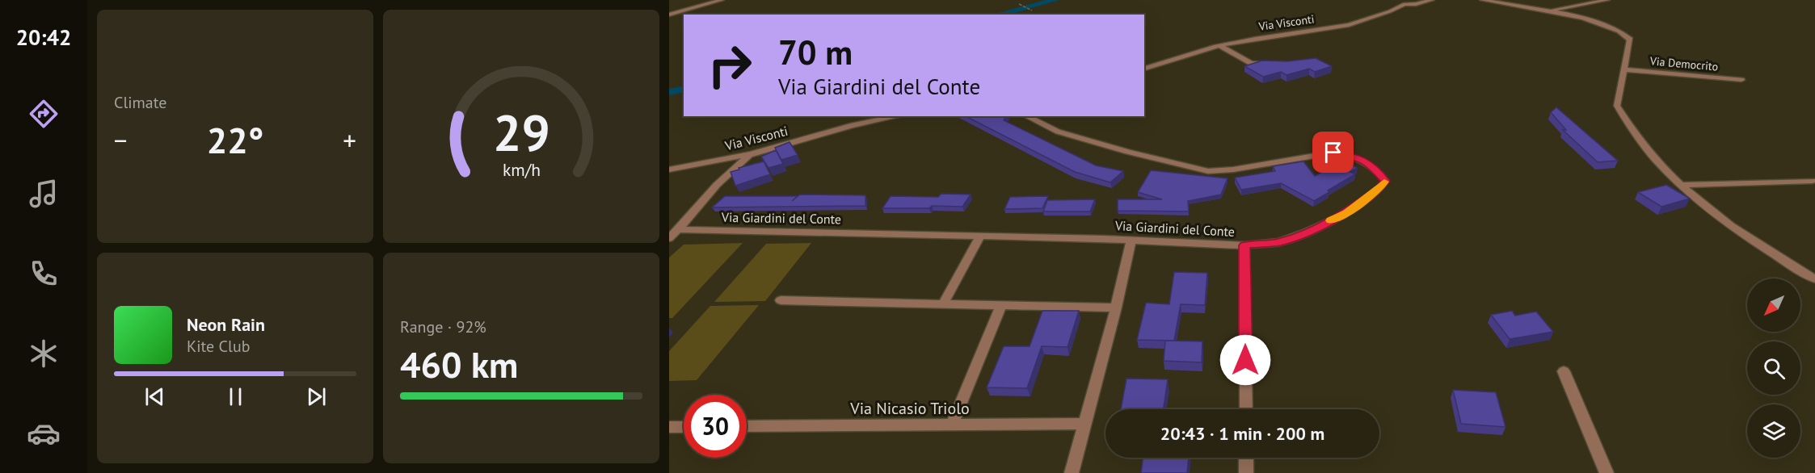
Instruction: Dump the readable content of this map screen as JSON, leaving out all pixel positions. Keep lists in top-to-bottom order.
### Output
{
  "streets": {
    "street": [
      "Via Visconti",
      "Via Democrito",
      "Via Giardini del Conte",
      "Via Nicasio Triolo"
    ]
  },
  "north": "bottom left",
  "page": {
    "tabs": "20:42",
    "tile": [
      "Climate",
      ["Range · 92%", "460 km"]
    ],
    "turn": ["70 m", "Via Giardini del Conte"],
    "heat": ["−", "22°", "+"],
    "song": ["Neon Rain", "Kite Club"],
    "limit": "30",
    "trip": "20:43 · 1 min · 200 m",
    "gauge": ["29", "km/h"]
  }
}
